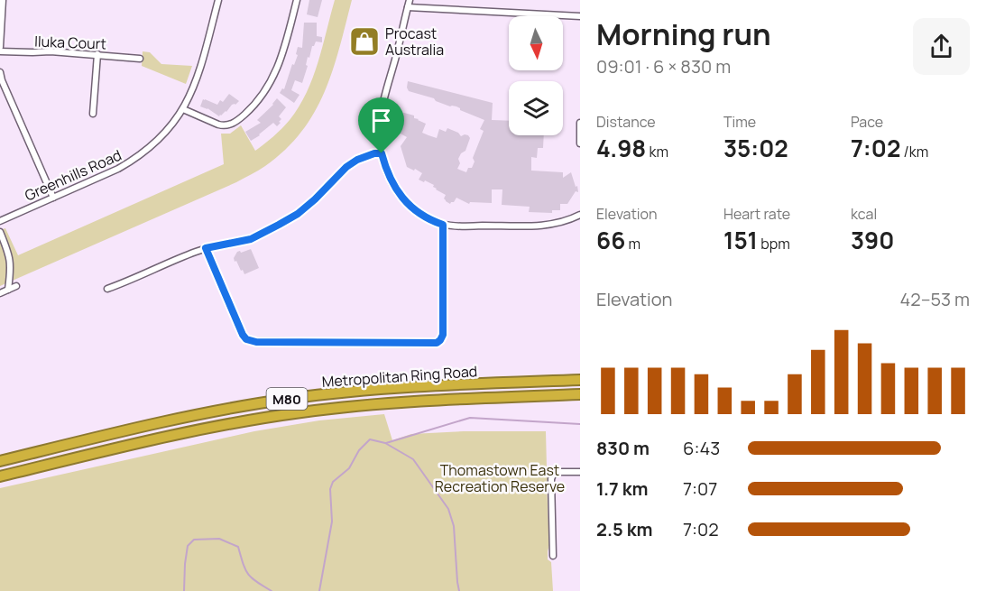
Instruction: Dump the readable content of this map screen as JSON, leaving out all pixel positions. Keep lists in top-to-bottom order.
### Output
{
  "streets": {
    "highway": ["Metropolitan Ring Road", "M80"],
    "street": ["Iluka Court", "Greenhills Road"]
  },
  "parks": ["Thomastown East Recreation Reserve"],
  "places": {
    "shop": ["Procast Australia"]
  },
  "north": "bottom",
  "page": {
    "heading": ["Morning run", "09:01 · 6 × 830 m"],
    "stats": [
      ["Distance", "4.98 km"],
      ["Time", "35:02"],
      ["Pace", "7:02 /km"],
      ["Elevation", "66 m"],
      ["Heart rate", "151 bpm"],
      ["kcal", "390"]
    ],
    "chart": ["Elevation", "42–53 m"],
    "list": [
      {
        "name": "830 m",
        "note": "6:43"
      },
      {
        "name": "1.7 km",
        "note": "7:07"
      },
      {
        "name": "2.5 km",
        "note": "7:02"
      }
    ]
  }
}
